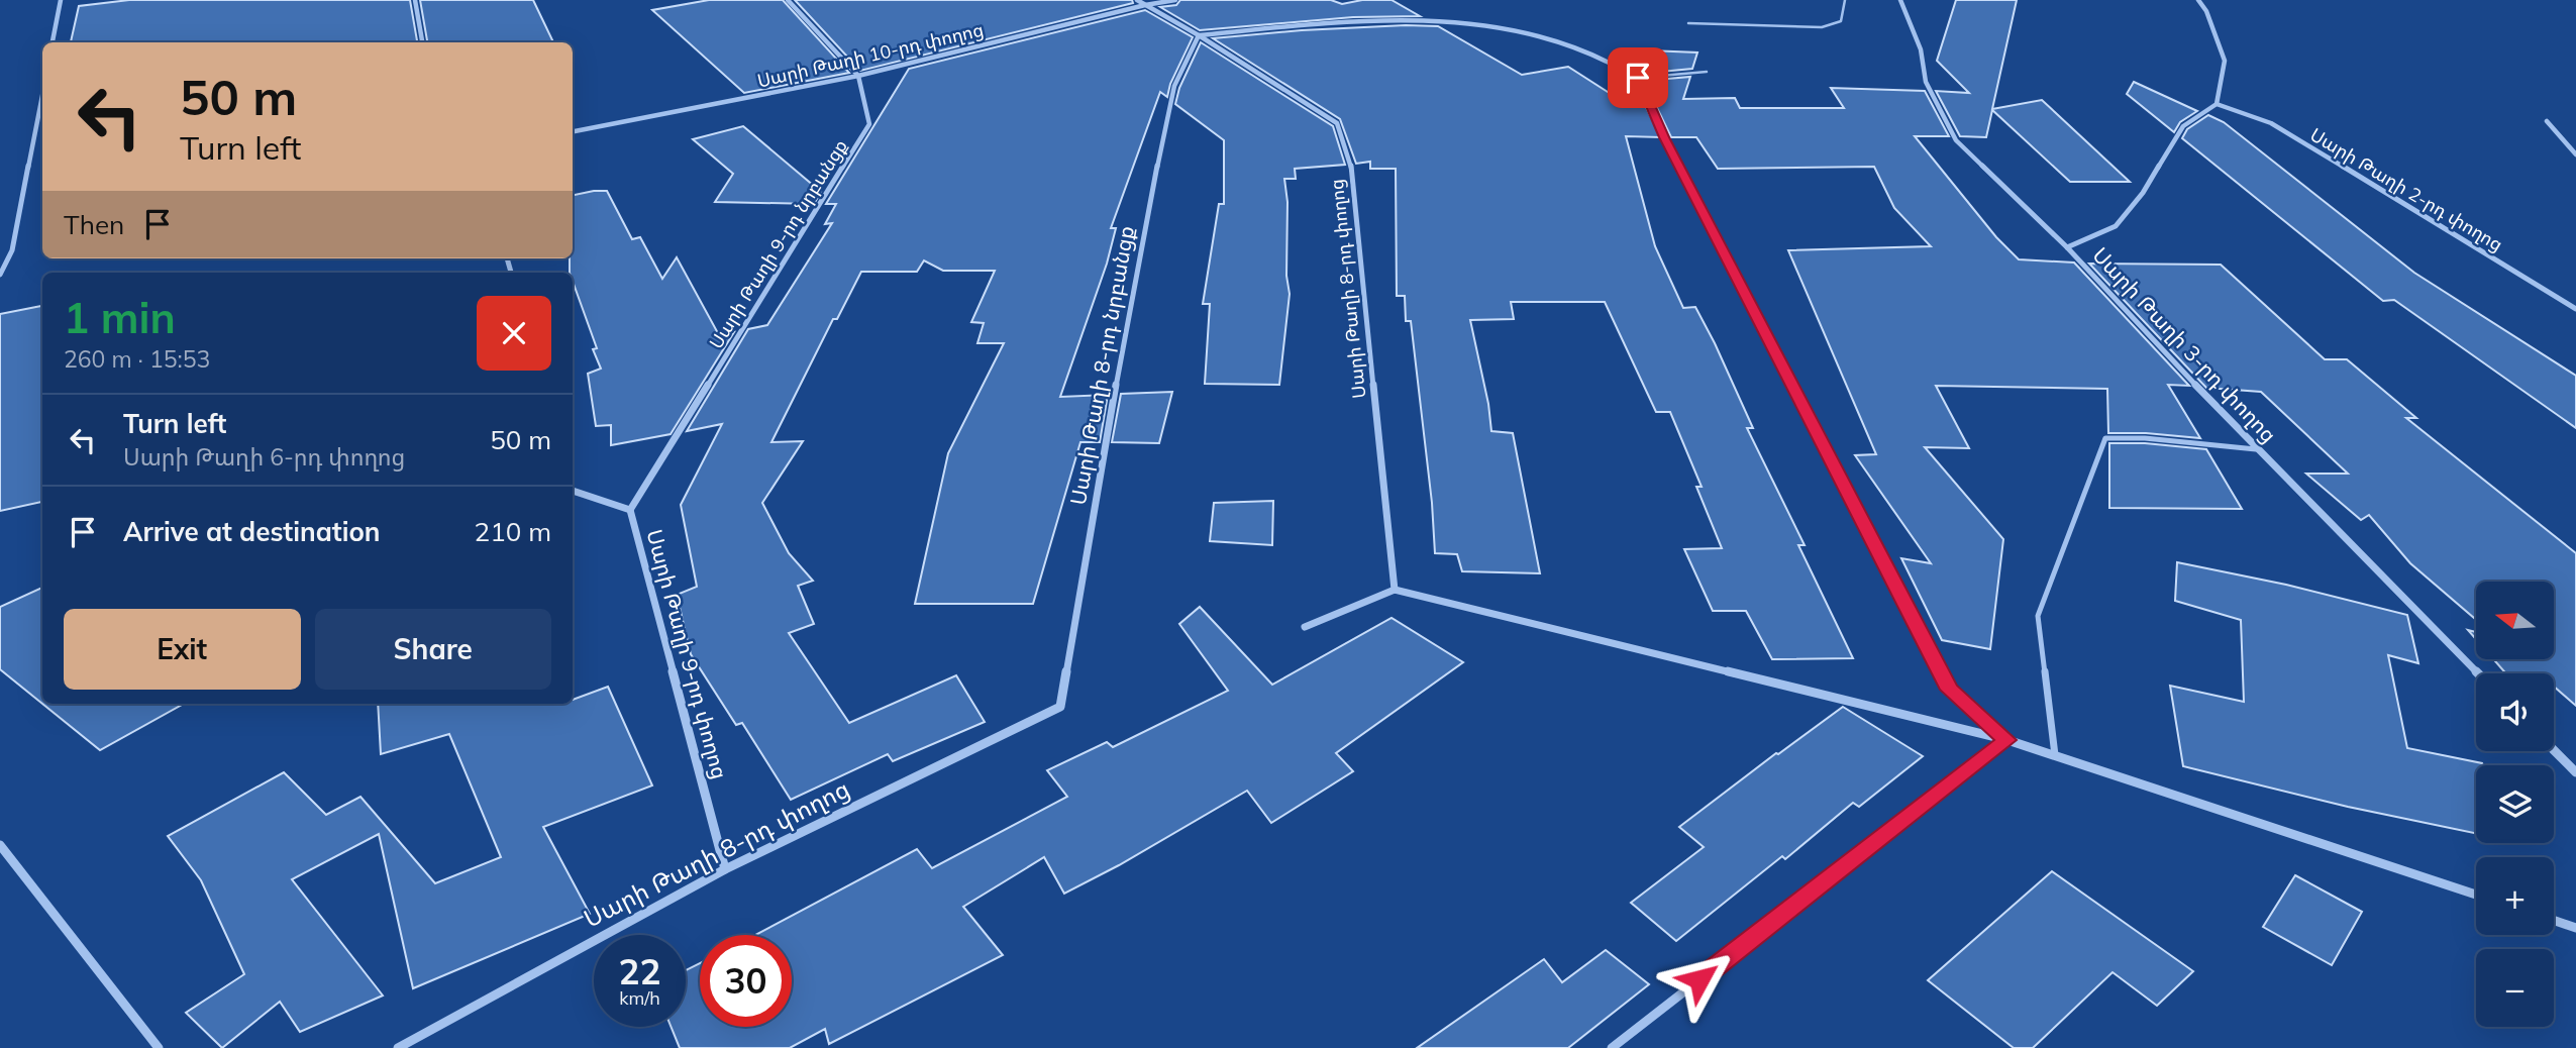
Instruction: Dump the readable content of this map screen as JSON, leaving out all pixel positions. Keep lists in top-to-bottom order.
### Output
{
  "streets": {
    "street": [
      "Սարի Թաղի 10-րդ փողոց",
      "Սարի Թաղի 2-րդ փողոց",
      "Սարի Թաղի 9-րդ նրբանցք",
      "Սարի Թաղի 8-րդ փողոց",
      "Սարի Թաղի 3-րդ փողոց",
      "Սարի Թաղի 8-րդ նրբանցք",
      "Սարի Թաղի 9-րդ փողոց"
    ]
  },
  "crossings": [
    ["Սարի Թաղի 10-րդ փողոց", "Սարի Թաղի 9-րդ նրբանցք"],
    ["Սարի Թաղի 10-րդ փողոց", "Սարի Թաղի 8-րդ փողոց"],
    ["Սարի Թաղի 9-րդ նրբանցք", "Սարի Թաղի 9-րդ փողոց"],
    ["Սարի Թաղի 8-րդ փողոց", "Սարի Թաղի 8-րդ նրբանցք"],
    ["Սարի Թաղի 8-րդ փողոց", "Սարի Թաղի 9-րդ փողոց"]
  ],
  "north": "left",
  "page": {
    "turn": ["50 m", "Turn left"],
    "then": "Then",
    "heading": ["1 min", "260 m · 15:53"],
    "list": [
      {
        "name": "Turn left",
        "note": "Սարի Թաղի 6-րդ փողոց",
        "value": "50 m"
      },
      {
        "name": "Arrive at destination",
        "value": "210 m"
      }
    ],
    "map_buttons": ["+", "−"],
    "buttons": ["Exit", "Share"],
    "speed": "22 km/h",
    "limit": "30"
  }
}
